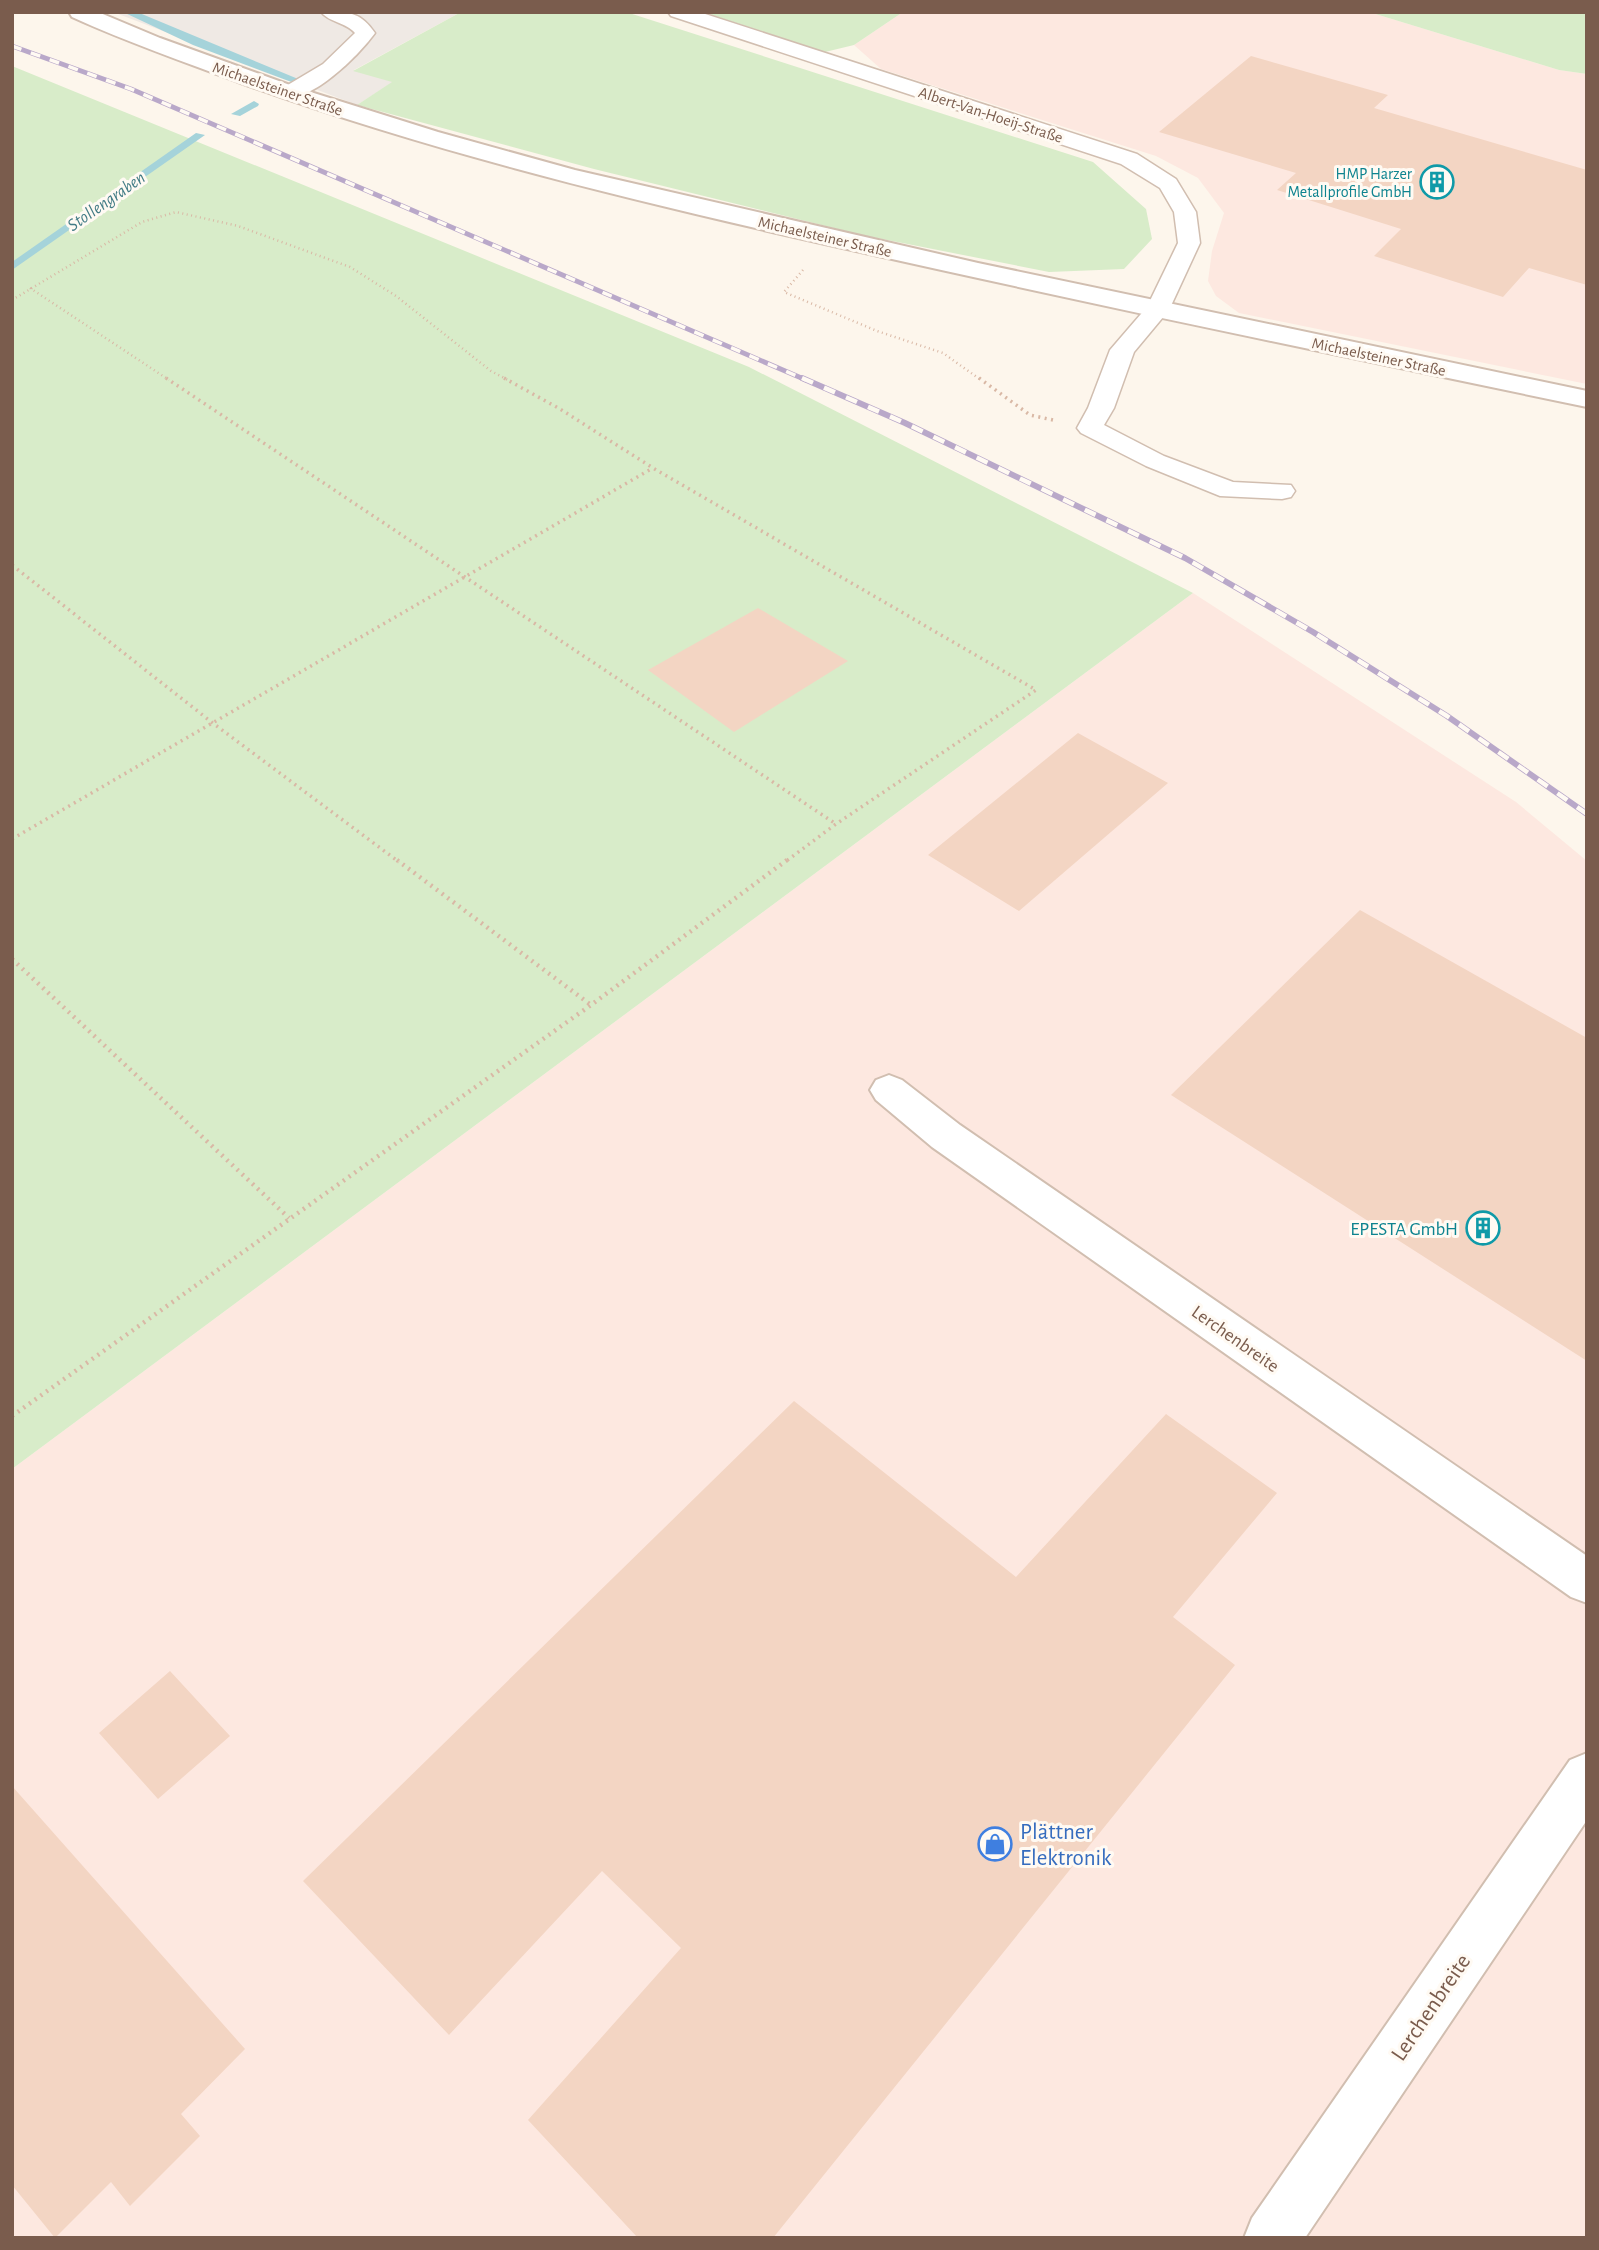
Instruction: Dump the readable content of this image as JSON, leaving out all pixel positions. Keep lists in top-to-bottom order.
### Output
{
  "streets": {
    "street": ["Michaelsteiner Straße", "Lerchenbreite"],
    "lane": ["Albert-Van-Hoeij-Straße"]
  },
  "crossings": [
    ["Michaelsteiner Straße", "Albert-Van-Hoeij-Straße"]
  ],
  "water": ["Stollengraben"],
  "places": {
    "building": ["HMP Harzer Metallprofile GmbH", "EPESTA GmbH"],
    "shop": ["Plättner Elektronik"]
  }
}
